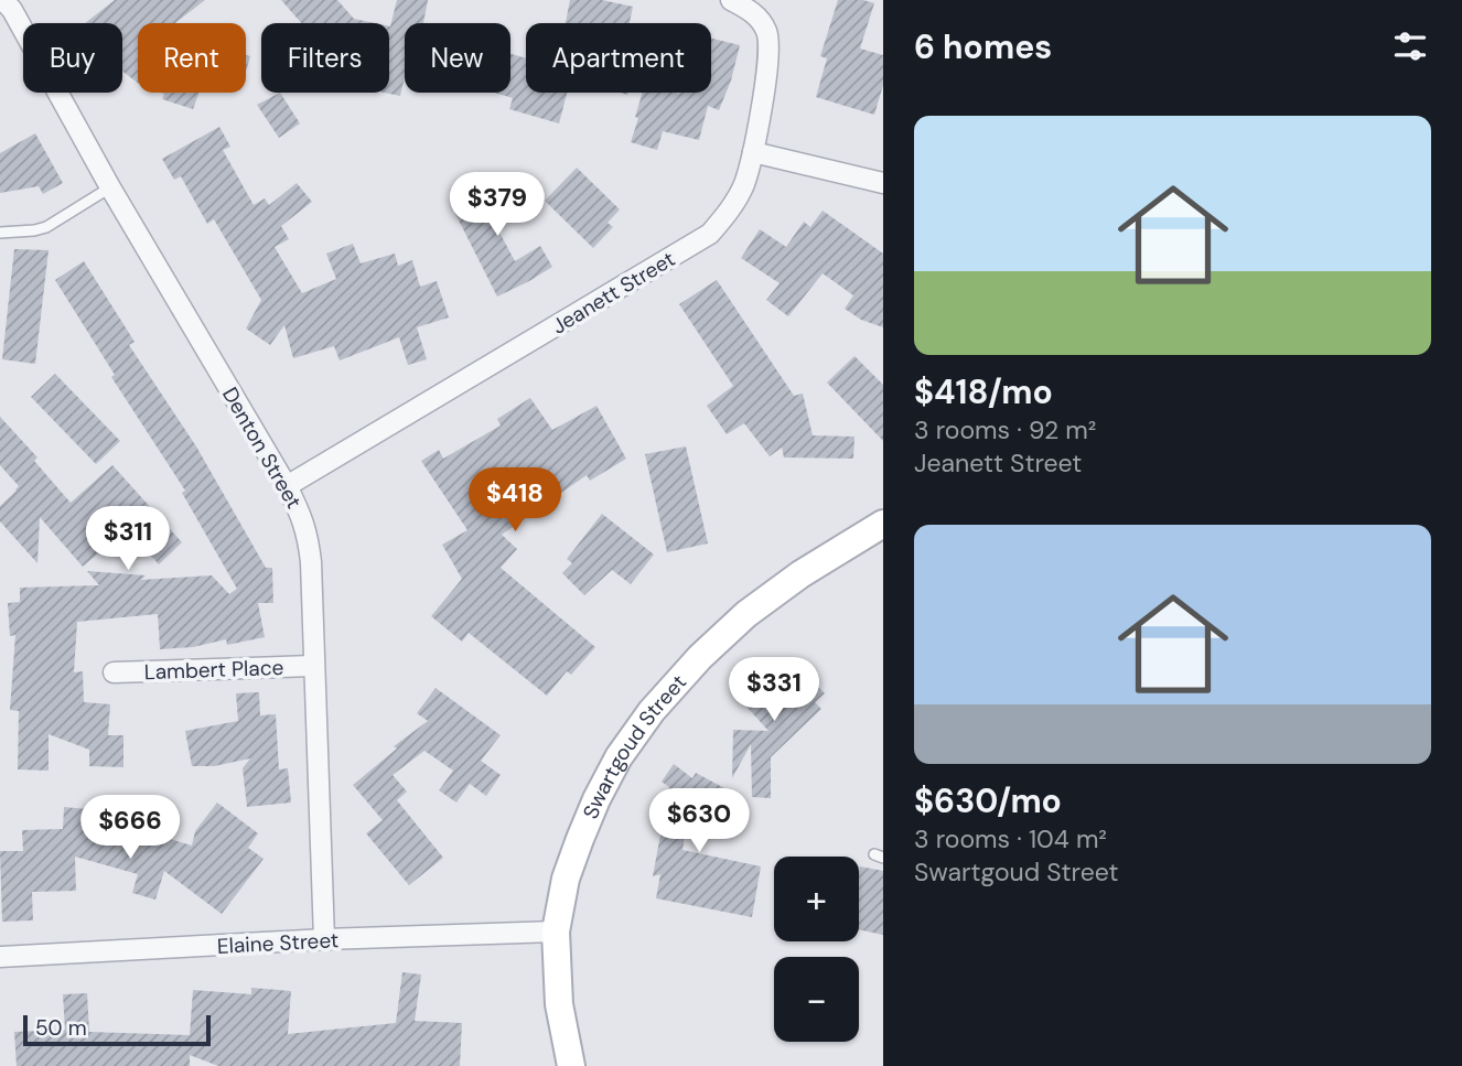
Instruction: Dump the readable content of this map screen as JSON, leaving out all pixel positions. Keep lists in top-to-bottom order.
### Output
{
  "streets": {
    "street": [
      "Jeanett Street",
      "Denton Street",
      "Lambert Place",
      "Swartgoud Street",
      "Elaine Street"
    ]
  },
  "crossings": [
    ["Jeanett Street", "Denton Street"],
    ["Denton Street", "Lambert Place"],
    ["Denton Street", "Elaine Street"],
    ["Swartgoud Street", "Elaine Street"]
  ],
  "scale_bar": "50 m",
  "page": {
    "heading": "6 homes",
    "chip": [
      "Buy",
      "Rent",
      "Filters",
      "New",
      "Apartment"
    ],
    "list": [
      {
        "name": "$418/mo",
        "note": "3 rooms · 92 m² · Jeanett Street"
      },
      {
        "name": "$630/mo",
        "note": "3 rooms · 104 m² · Swartgoud Street"
      }
    ],
    "price": [
      "$379",
      "$418",
      "$311",
      "$331",
      "$630",
      "$666"
    ],
    "map_buttons": ["+", "−"],
    "scale": "50 m"
  }
}
